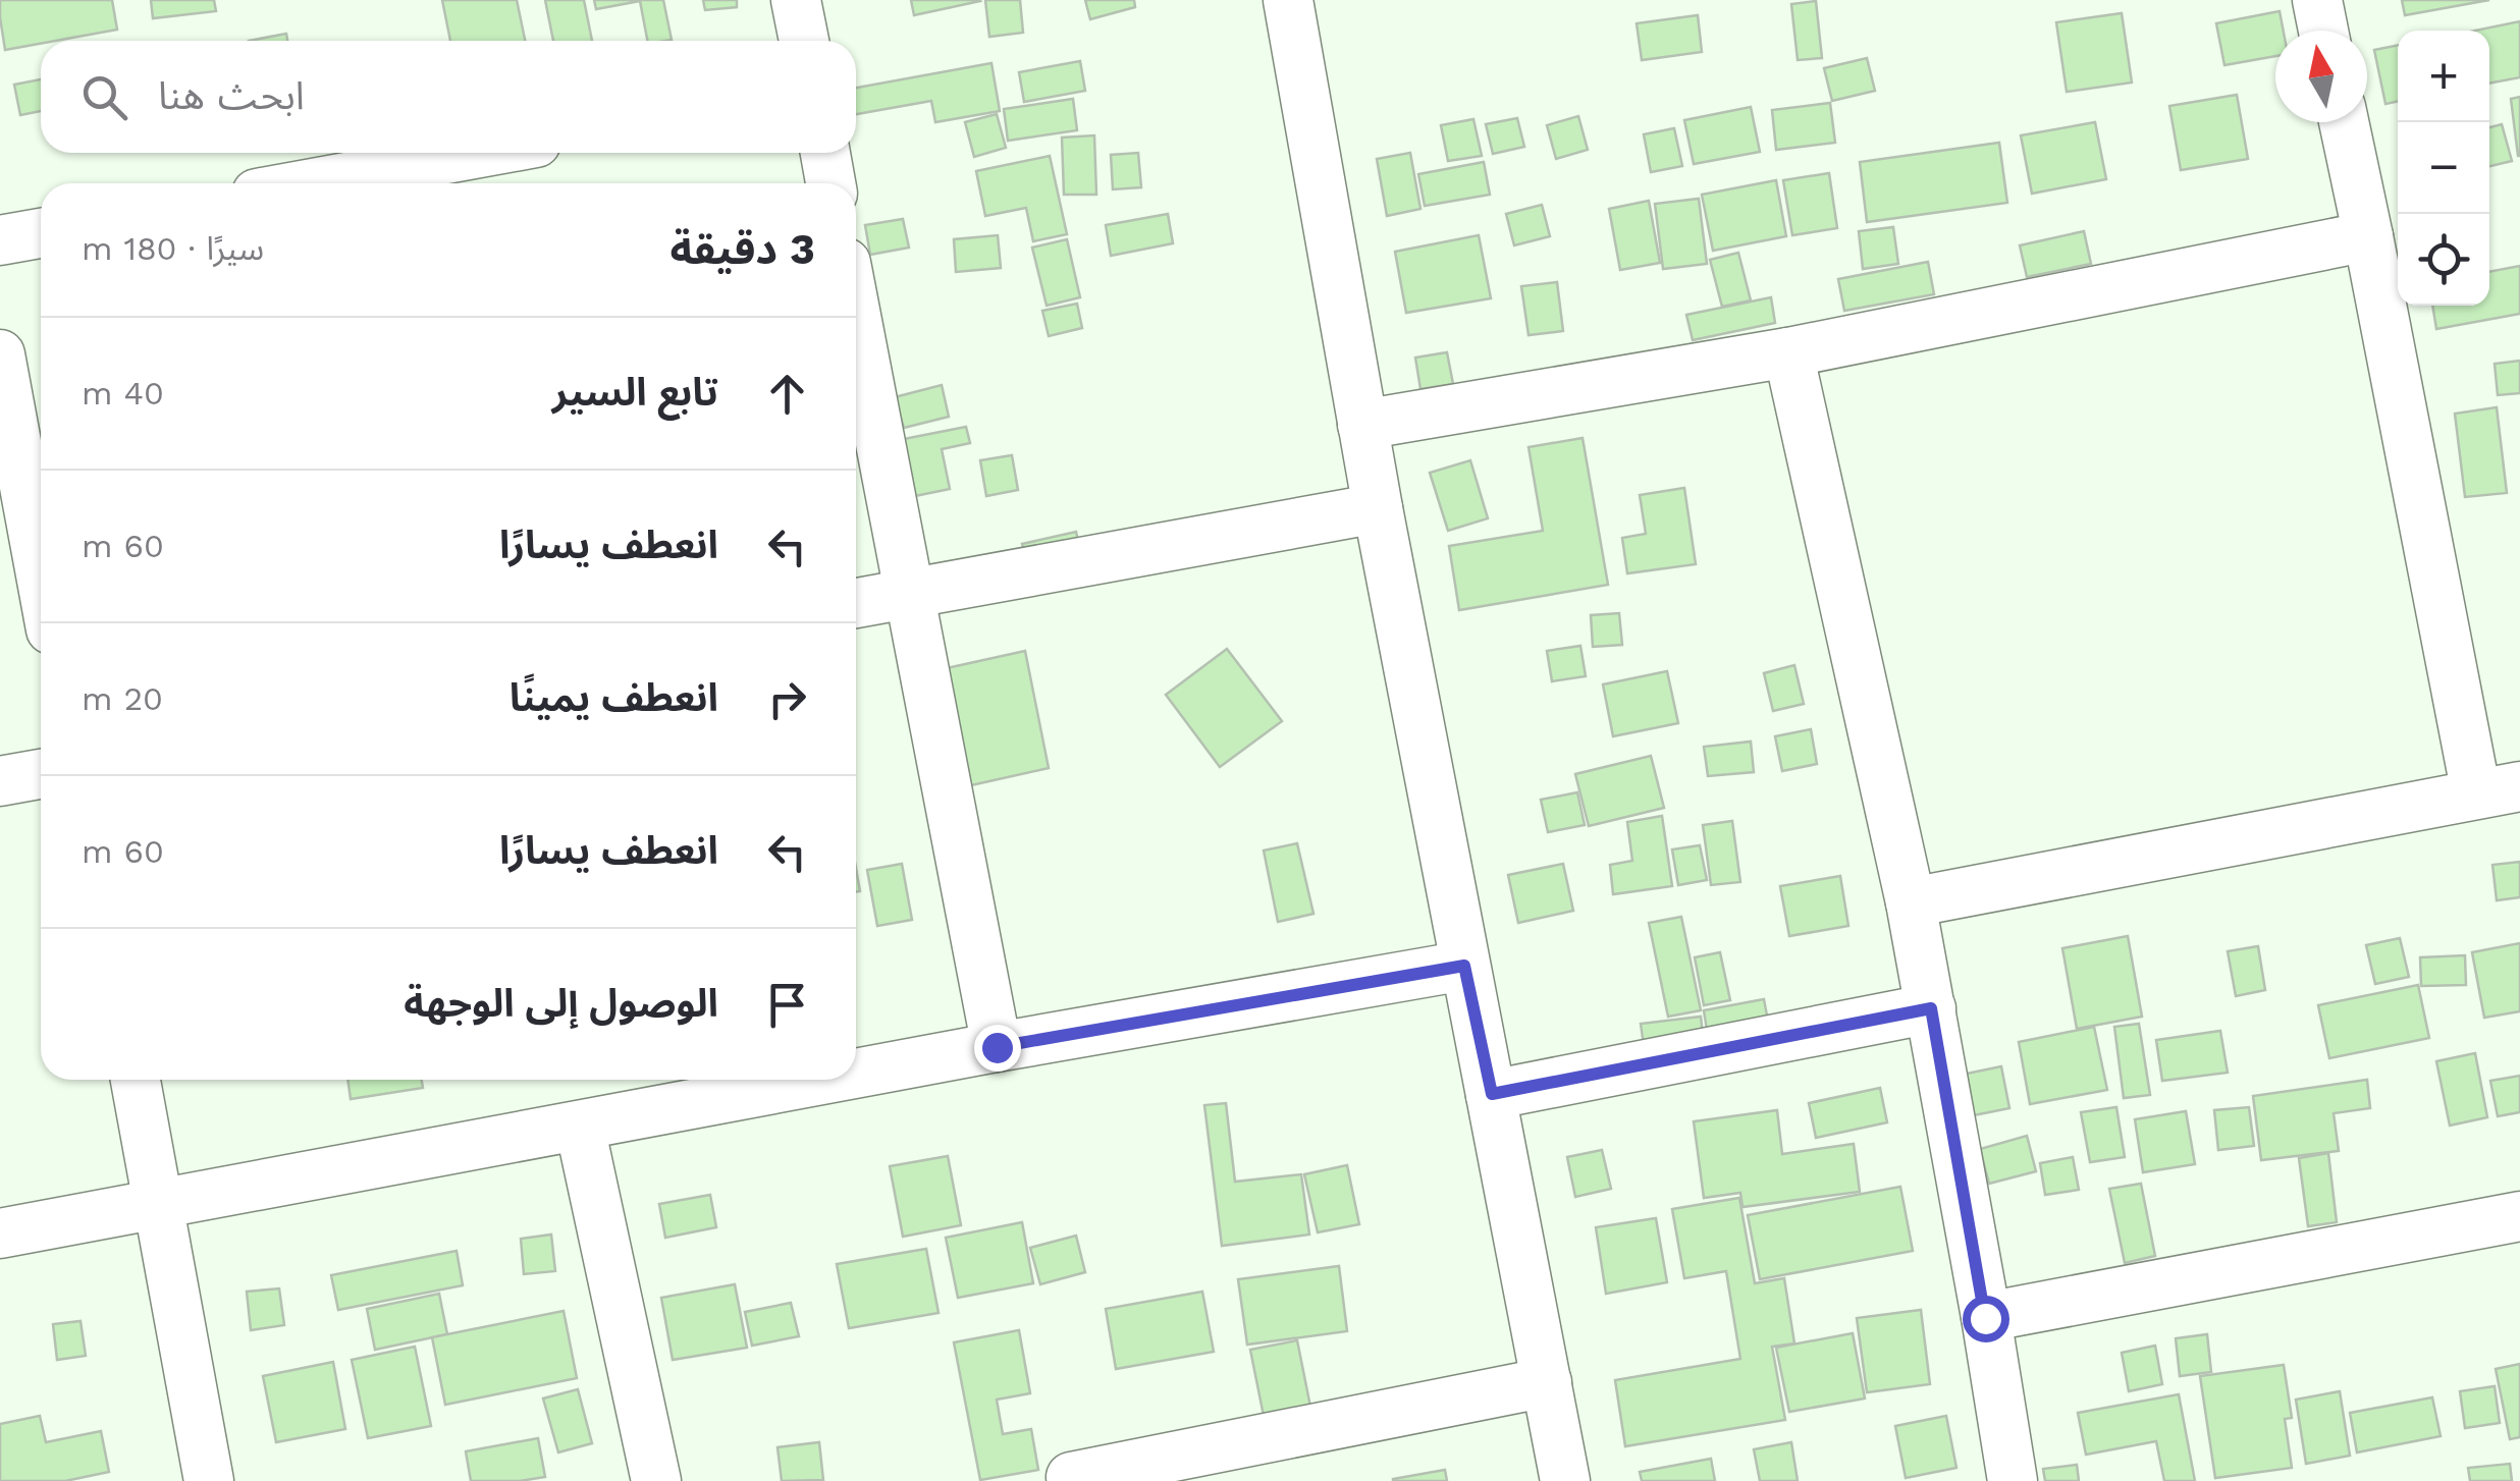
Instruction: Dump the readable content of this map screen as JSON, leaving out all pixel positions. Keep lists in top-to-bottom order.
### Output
{
  "north": "top",
  "page": {
    "map_buttons": ["+", "−"],
    "search": "ابحث هنا",
    "heading": ["3 دقيقة", "سيرًا · 180 m"],
    "list": [
      ["تابع السير", "40 m"],
      ["انعطف يسارًا", "60 m"],
      ["انعطف يمينًا", "20 m"],
      ["انعطف يسارًا", "60 m"],
      "الوصول إلى الوجهة"
    ]
  }
}
